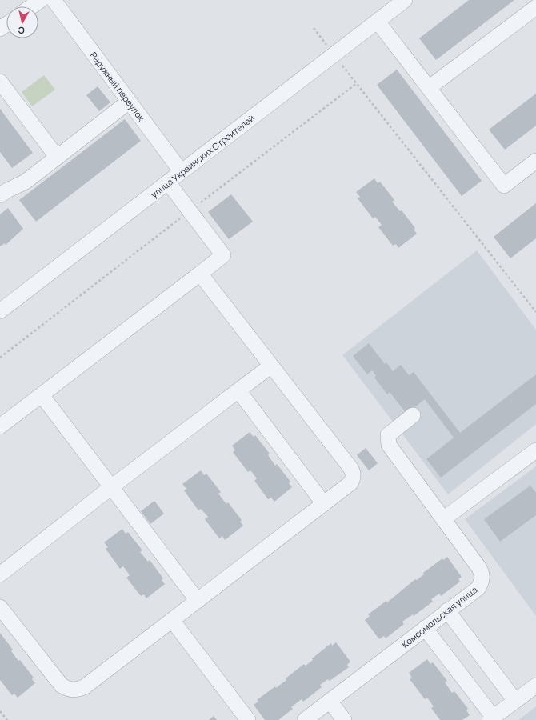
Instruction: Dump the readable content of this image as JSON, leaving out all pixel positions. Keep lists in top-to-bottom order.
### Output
{
  "streets": {
    "street": ["Радужный переулок", "улица Украинских Строителей", "Комсомольская улица"]
  },
  "crossings": [
    ["Радужный переулок", "улица Украинских Строителей"]
  ],
  "north": "bottom"
}
